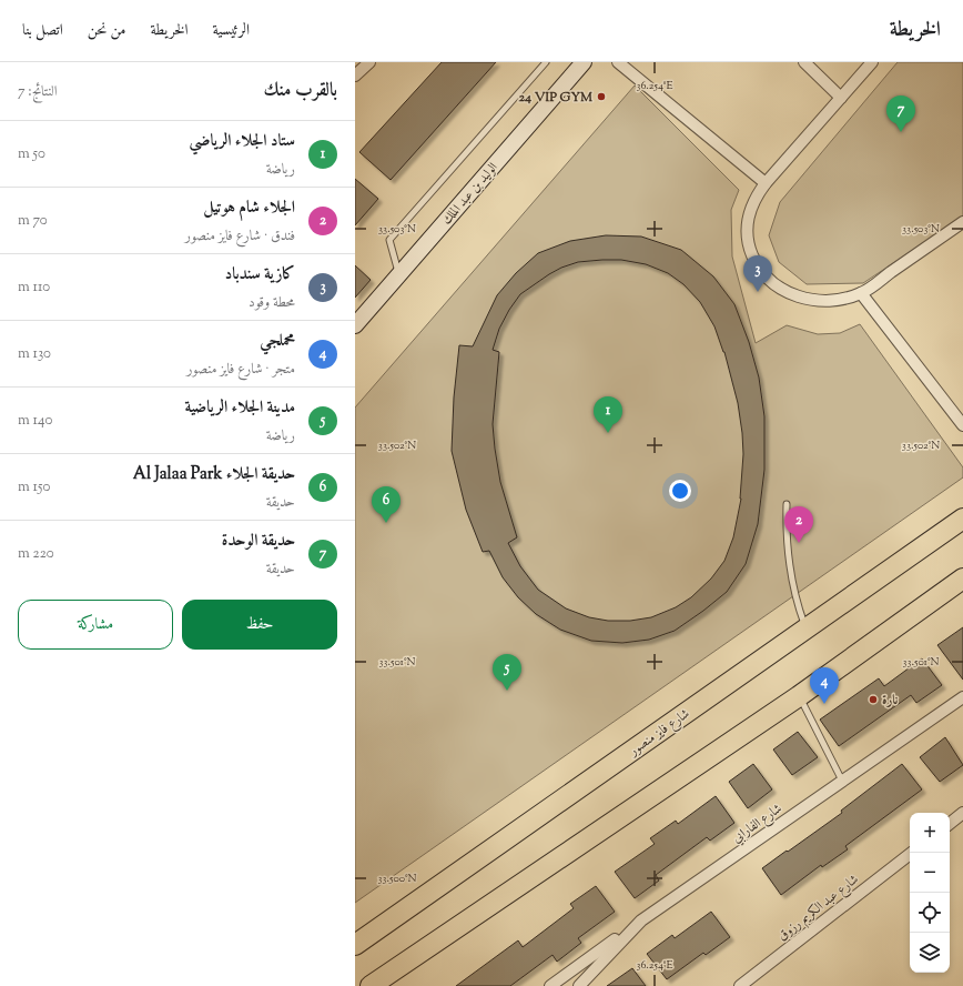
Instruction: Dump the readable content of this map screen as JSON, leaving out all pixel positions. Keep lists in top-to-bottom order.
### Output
{
  "streets": {
    "highway": ["شارع فايز منصور"],
    "main road": ["الوليد بن عبد الملك"],
    "street": ["شارع الفارابي", "شارع عبد الكريم رزوق"]
  },
  "places": ["24 VIP GYM", "نارة"],
  "page": {
    "header": "الخريطة",
    "nav": [
      "الرئيسية",
      "الخريطة",
      "من نحن",
      "اتصل بنا"
    ],
    "heading": ["بالقرب منك", "النتائج: 7"],
    "pins": [
      "7",
      "3",
      "1",
      "6",
      "2",
      "5",
      "4"
    ],
    "list": [
      {
        "mark": "1",
        "name": "ستاد الجلاء الرياضي",
        "note": "رياضة",
        "value": "50 m"
      },
      {
        "mark": "2",
        "name": "الجلاء شام هوتيل",
        "note": "فندق · شارع فايز منصور",
        "value": "70 m"
      },
      {
        "mark": "3",
        "name": "كازية سندباد",
        "note": "محطة وقود",
        "value": "110 m"
      },
      {
        "mark": "4",
        "name": "محملجي",
        "note": "متجر · شارع فايز منصور",
        "value": "130 m"
      },
      {
        "mark": "5",
        "name": "مدينة الجلاء الرياضية",
        "note": "رياضة",
        "value": "140 m"
      },
      {
        "mark": "6",
        "name": "حديقة الجلاء Al Jalaa Park",
        "note": "حديقة",
        "value": "150 m"
      },
      {
        "mark": "7",
        "name": "حديقة الوحدة",
        "note": "حديقة",
        "value": "220 m"
      }
    ],
    "buttons": ["حفظ", "مشاركة"],
    "map_buttons": ["+", "−"]
  },
  "coordinates": [
    "36.254°E",
    "33.503°N",
    "33.502°N",
    "33.501°N",
    "33.500°N"
  ]
}
